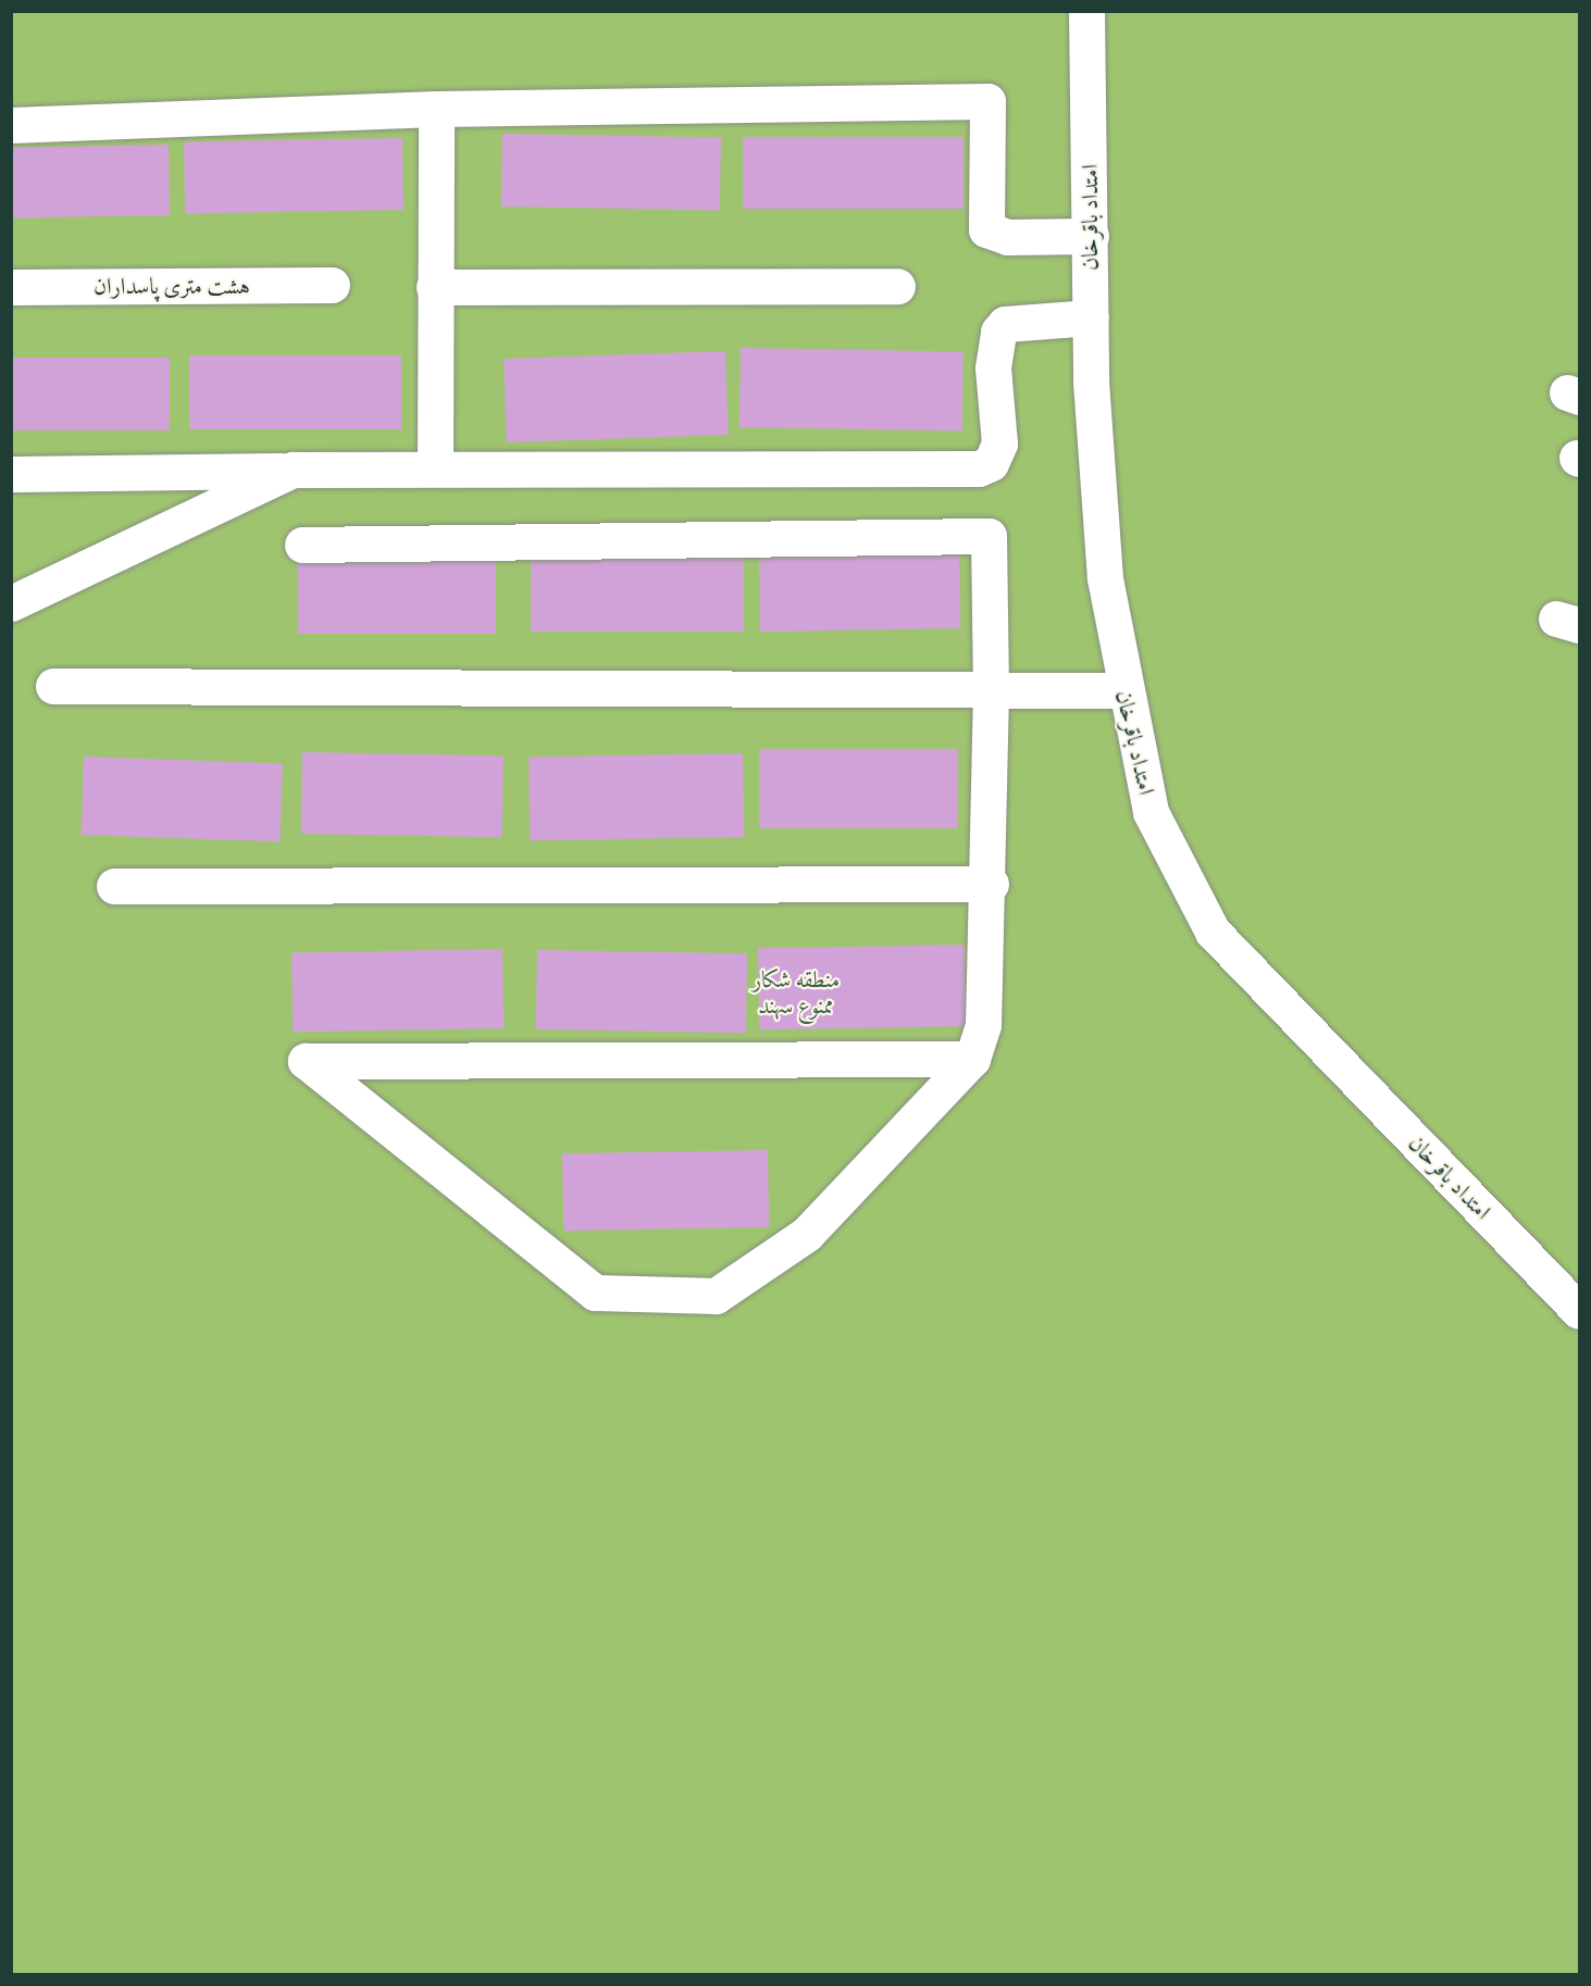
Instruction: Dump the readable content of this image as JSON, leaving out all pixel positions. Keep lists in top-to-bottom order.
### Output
{
  "streets": {
    "street": ["امتداد باقرخان", "هشت متری پاسداران"]
  },
  "parks": ["منطقه شکار ممنوع سهند"]
}
